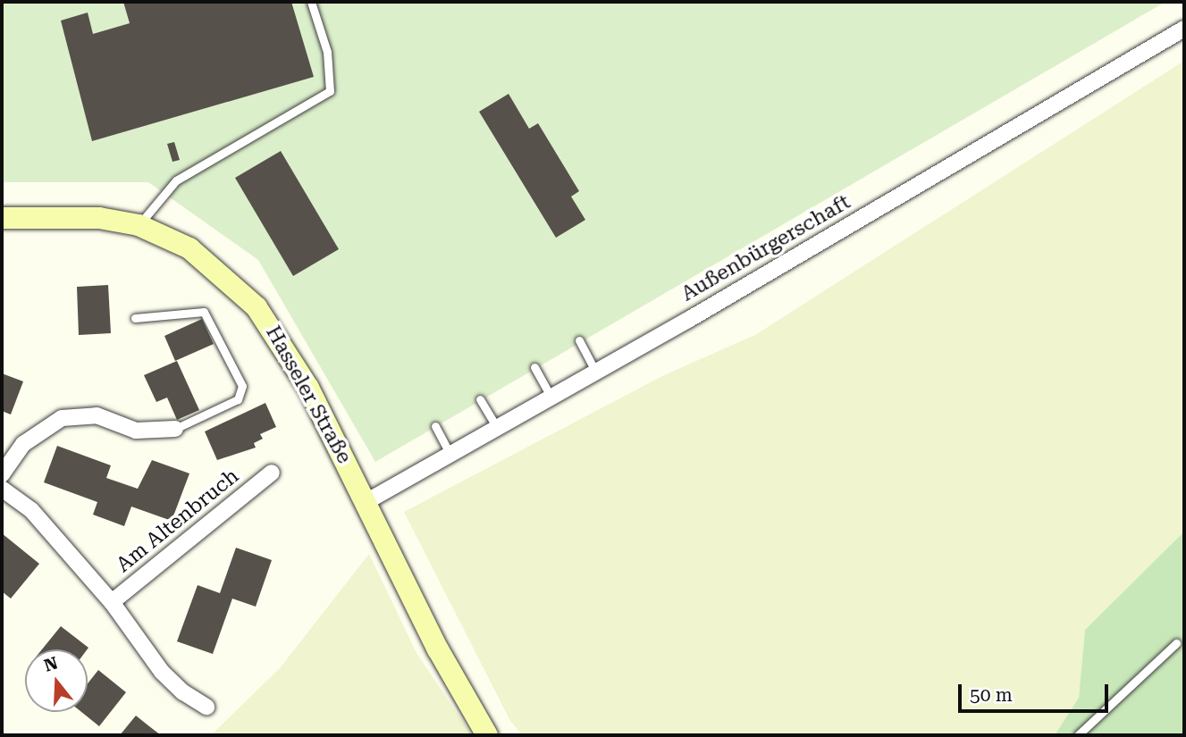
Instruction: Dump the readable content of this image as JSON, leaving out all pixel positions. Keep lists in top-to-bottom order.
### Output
{
  "streets": {
    "main road": ["Hasseler Straße"],
    "street": ["Außenbürgerschaft", "Am Altenbruch"]
  },
  "crossings": [
    ["Außenbürgerschaft", "Hasseler Straße"]
  ],
  "scale_bar": "50 m",
  "north": "top"
}
